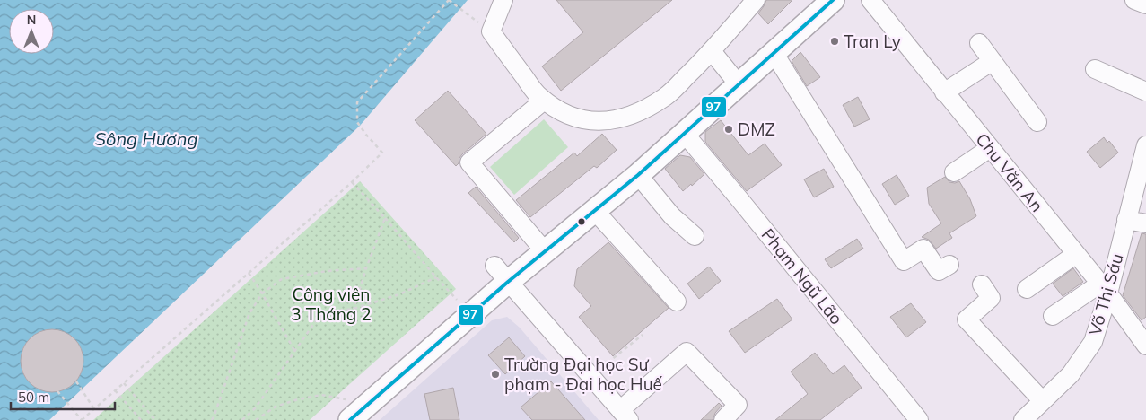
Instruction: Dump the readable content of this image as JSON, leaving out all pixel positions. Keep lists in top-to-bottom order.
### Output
{
  "streets": {
    "street": ["Chu Văn An", "Phạm Ngũ Lão", "Võ Thị Sáu"]
  },
  "crossings": [
    ["Chu Văn An", "Võ Thị Sáu"]
  ],
  "water": ["Sông Hương"],
  "parks": ["Công viên 3 Tháng 2"],
  "places": ["Tran Ly", "DMZ", "Trường Đại học Sư phạm - Đại học Huế"],
  "lines": ["transit line 97"],
  "scale_bar": "50 m",
  "north": "top"
}
